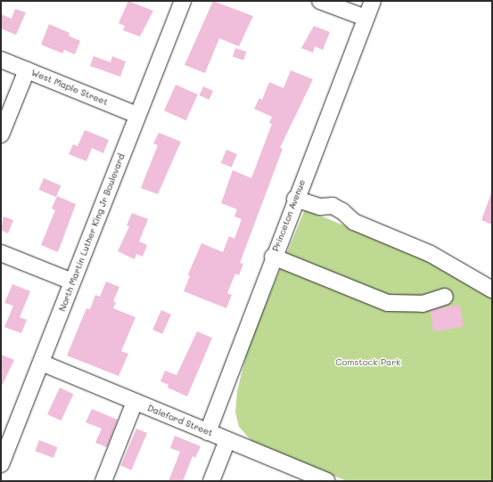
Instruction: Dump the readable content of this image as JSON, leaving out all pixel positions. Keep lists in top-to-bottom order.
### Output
{
  "streets": {
    "street": [
      "West Maple Street",
      "Princeton Avenue",
      "North Martin Luther King Jr Boulevard",
      "Daleford Street"
    ]
  },
  "crossings": [
    ["West Maple Street", "North Martin Luther King Jr Boulevard"],
    ["Princeton Avenue", "Daleford Street"],
    ["North Martin Luther King Jr Boulevard", "Daleford Street"]
  ],
  "parks": ["Comstock Park"]
}
